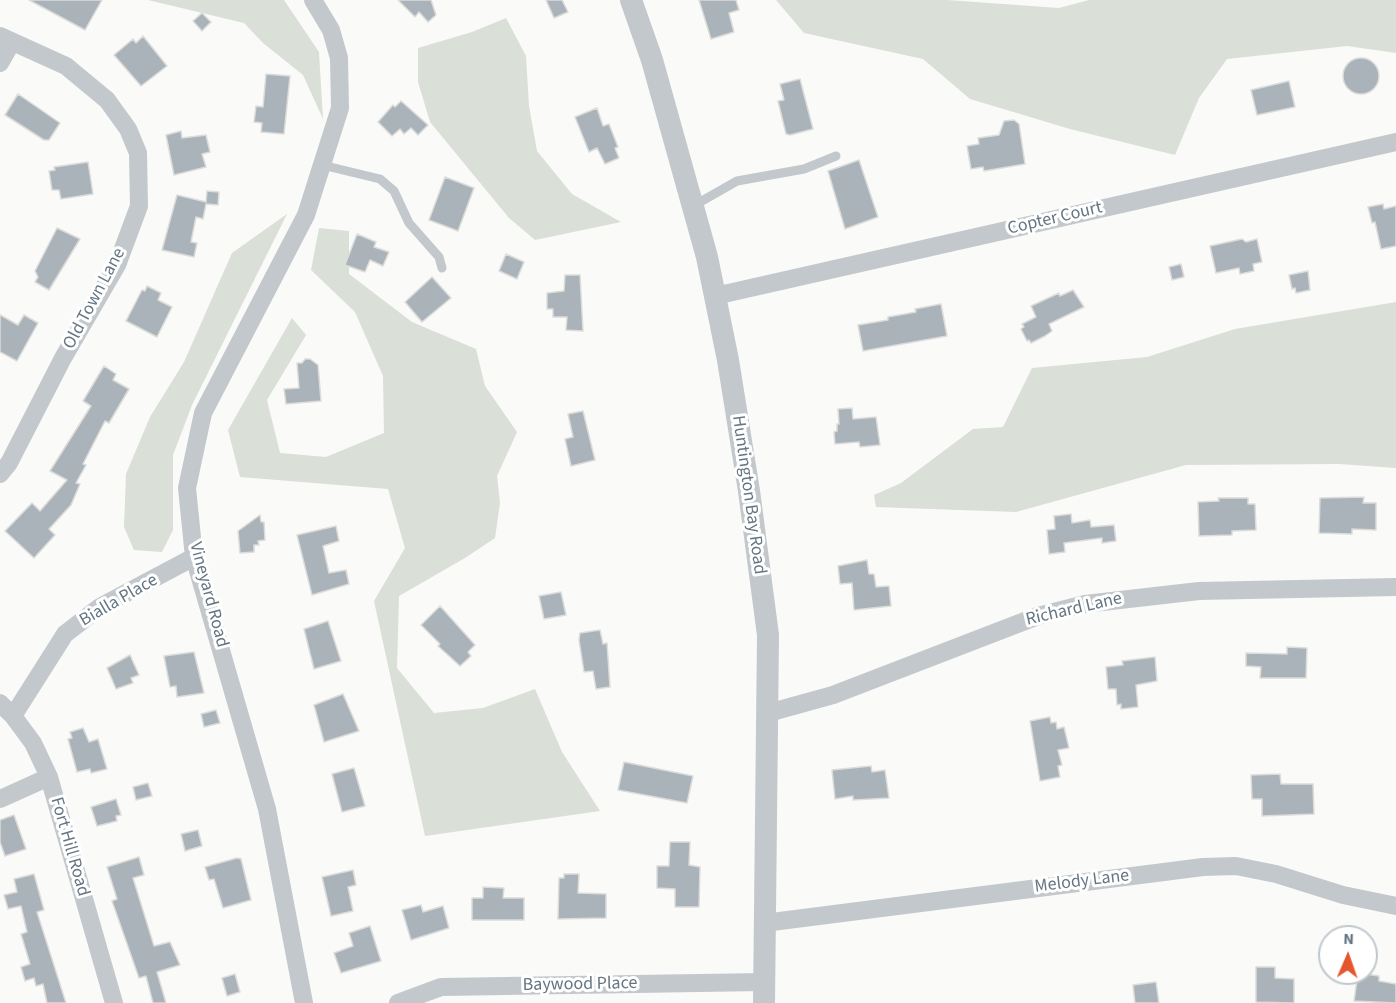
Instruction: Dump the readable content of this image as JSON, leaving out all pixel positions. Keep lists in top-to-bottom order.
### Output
{
  "streets": {
    "street": [
      "Copter Court",
      "Old Town Lane",
      "Huntington Bay Road",
      "Vineyard Road",
      "Bialla Place",
      "Richard Lane",
      "Fort Hill Road",
      "Melody Lane",
      "Baywood Place"
    ]
  },
  "crossings": [
    ["Copter Court", "Huntington Bay Road"],
    ["Huntington Bay Road", "Richard Lane"],
    ["Huntington Bay Road", "Melody Lane"],
    ["Huntington Bay Road", "Baywood Place"],
    ["Vineyard Road", "Bialla Place"],
    ["Bialla Place", "Fort Hill Road"]
  ],
  "north": "top"
}
